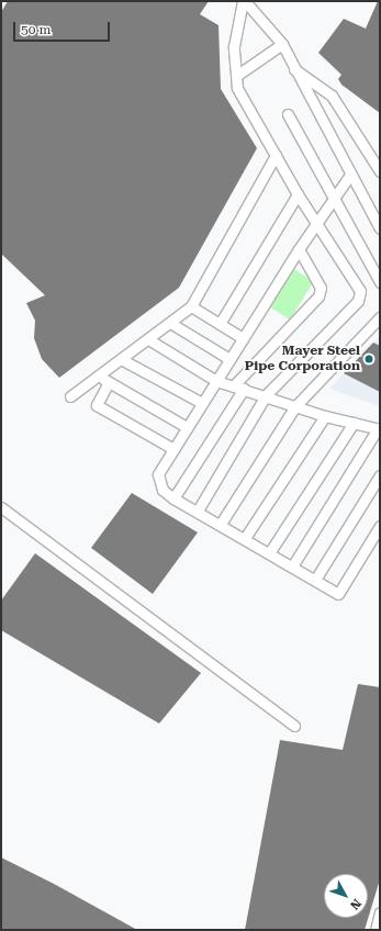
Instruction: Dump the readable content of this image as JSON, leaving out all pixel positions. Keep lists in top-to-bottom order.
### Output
{
  "places": ["Mayer Steel Pipe Corporation"],
  "scale_bar": "50 m",
  "north": "bottom right"
}
